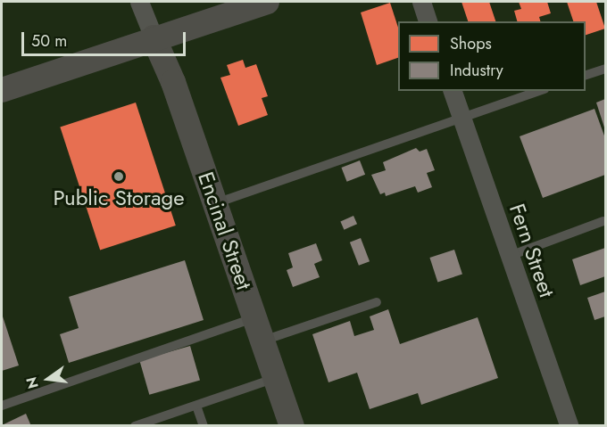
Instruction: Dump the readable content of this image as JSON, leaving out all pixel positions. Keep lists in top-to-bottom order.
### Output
{
  "streets": {
    "street": ["Encinal Street", "Fern Street"]
  },
  "places": ["Public Storage"],
  "legend": ["Shops", "Industry"],
  "scale_bar": "50 m",
  "north": "left"
}
